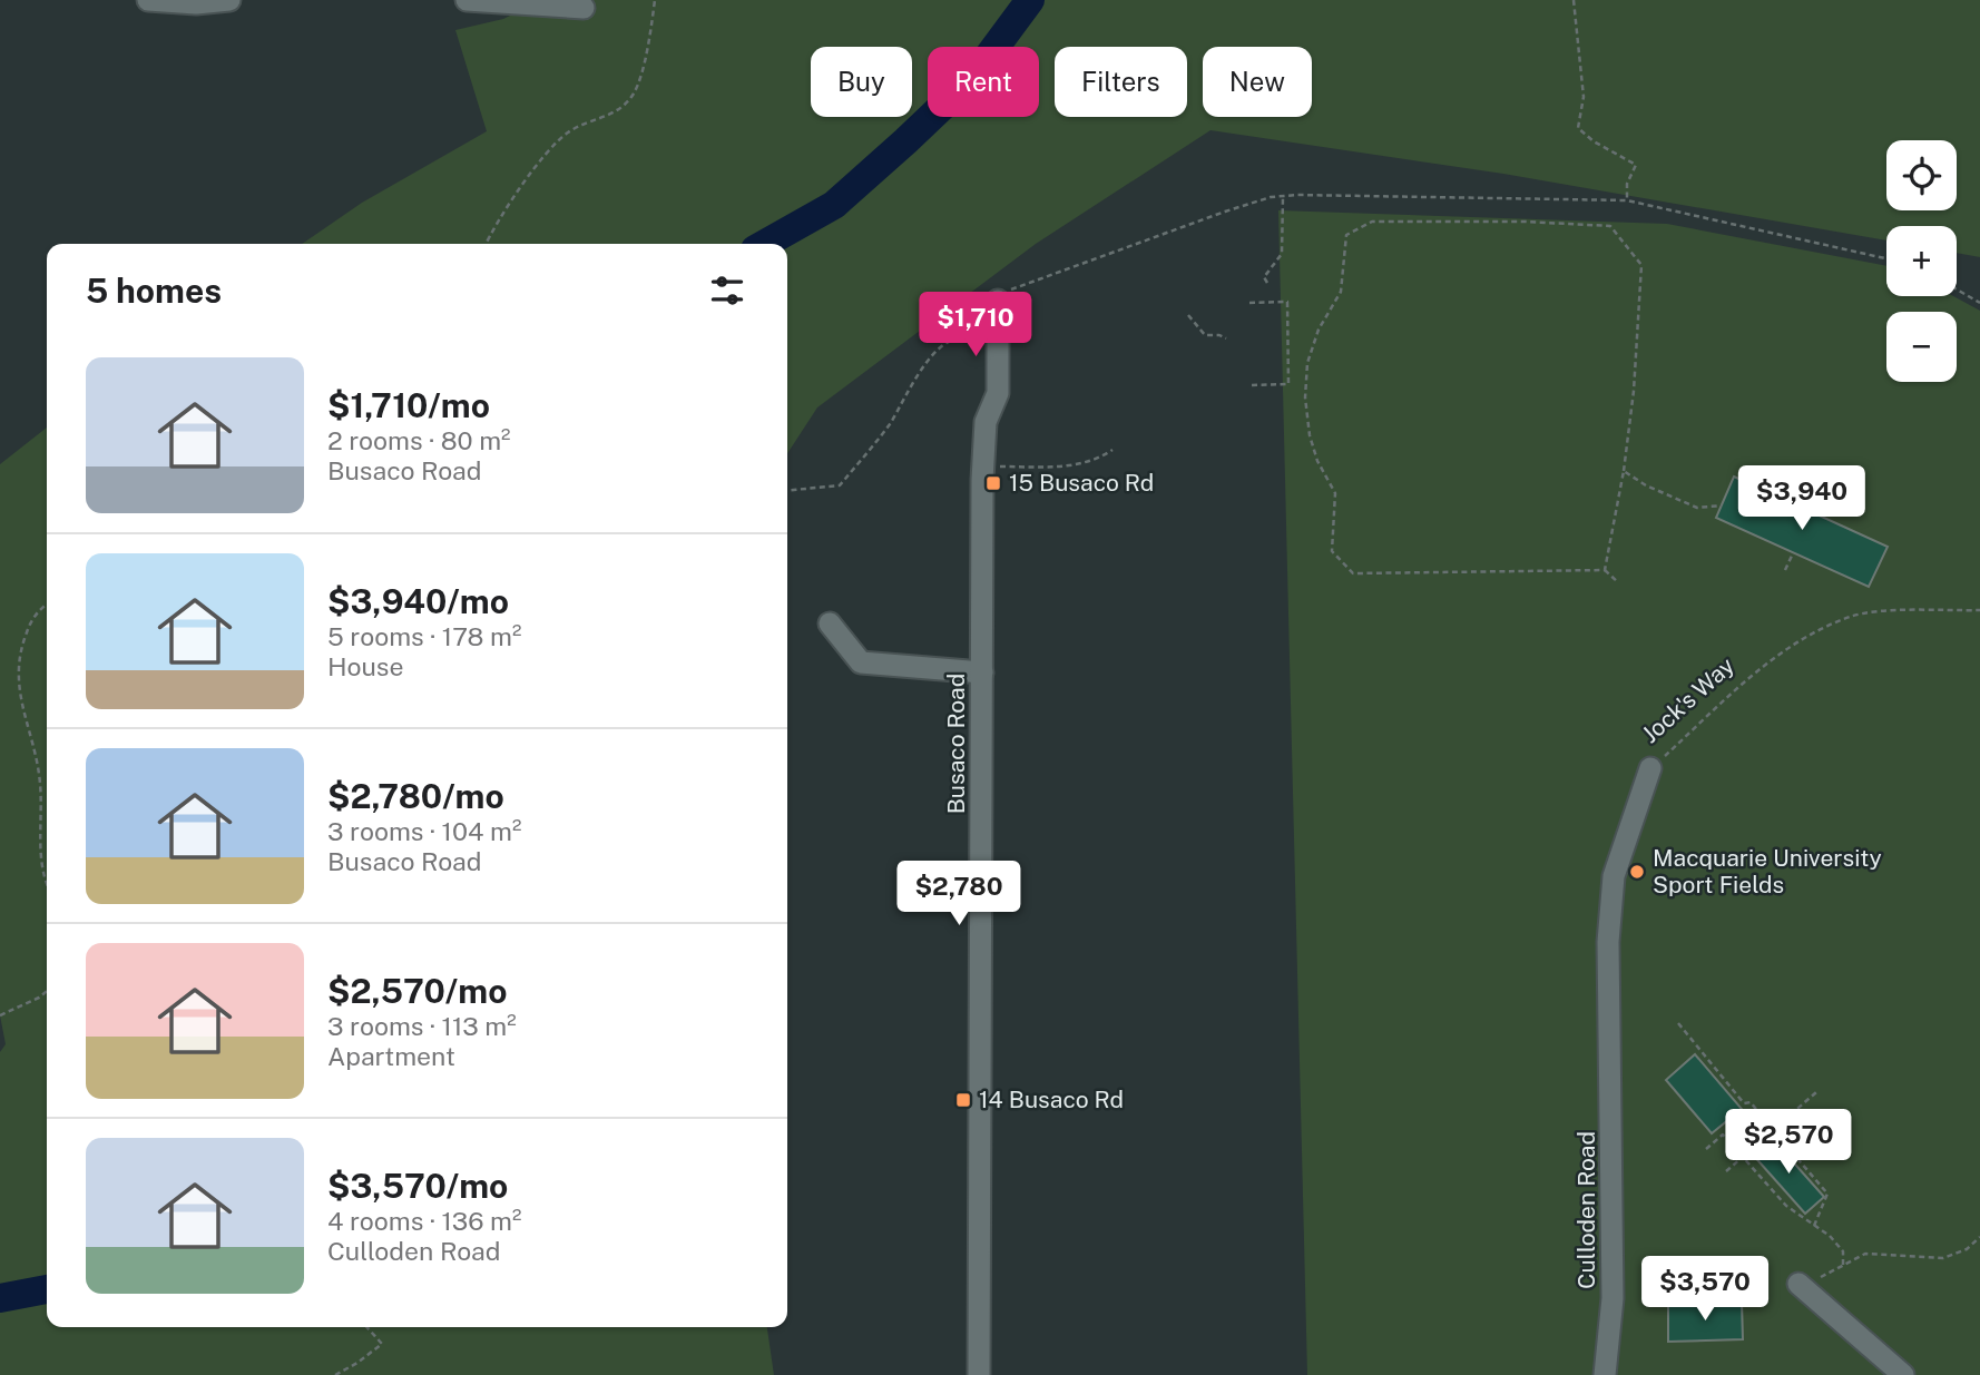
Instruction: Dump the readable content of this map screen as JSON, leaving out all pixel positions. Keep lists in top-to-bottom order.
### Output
{
  "streets": {
    "street": ["Jock's Way", "Busaco Road", "Culloden Road"]
  },
  "crossings": [
    ["Jock's Way", "Culloden Road"]
  ],
  "places": {
    "transit": ["15 Busaco Rd", "14 Busaco Rd"],
    "other": ["Macquarie University Sport Fields"]
  },
  "page": {
    "chip": [
      "Buy",
      "Rent",
      "Filters",
      "New"
    ],
    "map_buttons": ["+", "−"],
    "heading": "5 homes",
    "price": [
      "$1,710",
      "$3,940",
      "$2,780",
      "$2,570",
      "$3,570"
    ],
    "list": [
      {
        "name": "$1,710/mo",
        "note": "2 rooms · 80 m² · Busaco Road"
      },
      {
        "name": "$3,940/mo",
        "note": "5 rooms · 178 m² · House"
      },
      {
        "name": "$2,780/mo",
        "note": "3 rooms · 104 m² · Busaco Road"
      },
      {
        "name": "$2,570/mo",
        "note": "3 rooms · 113 m² · Apartment"
      },
      {
        "name": "$3,570/mo",
        "note": "4 rooms · 136 m² · Culloden Road"
      }
    ]
  }
}
